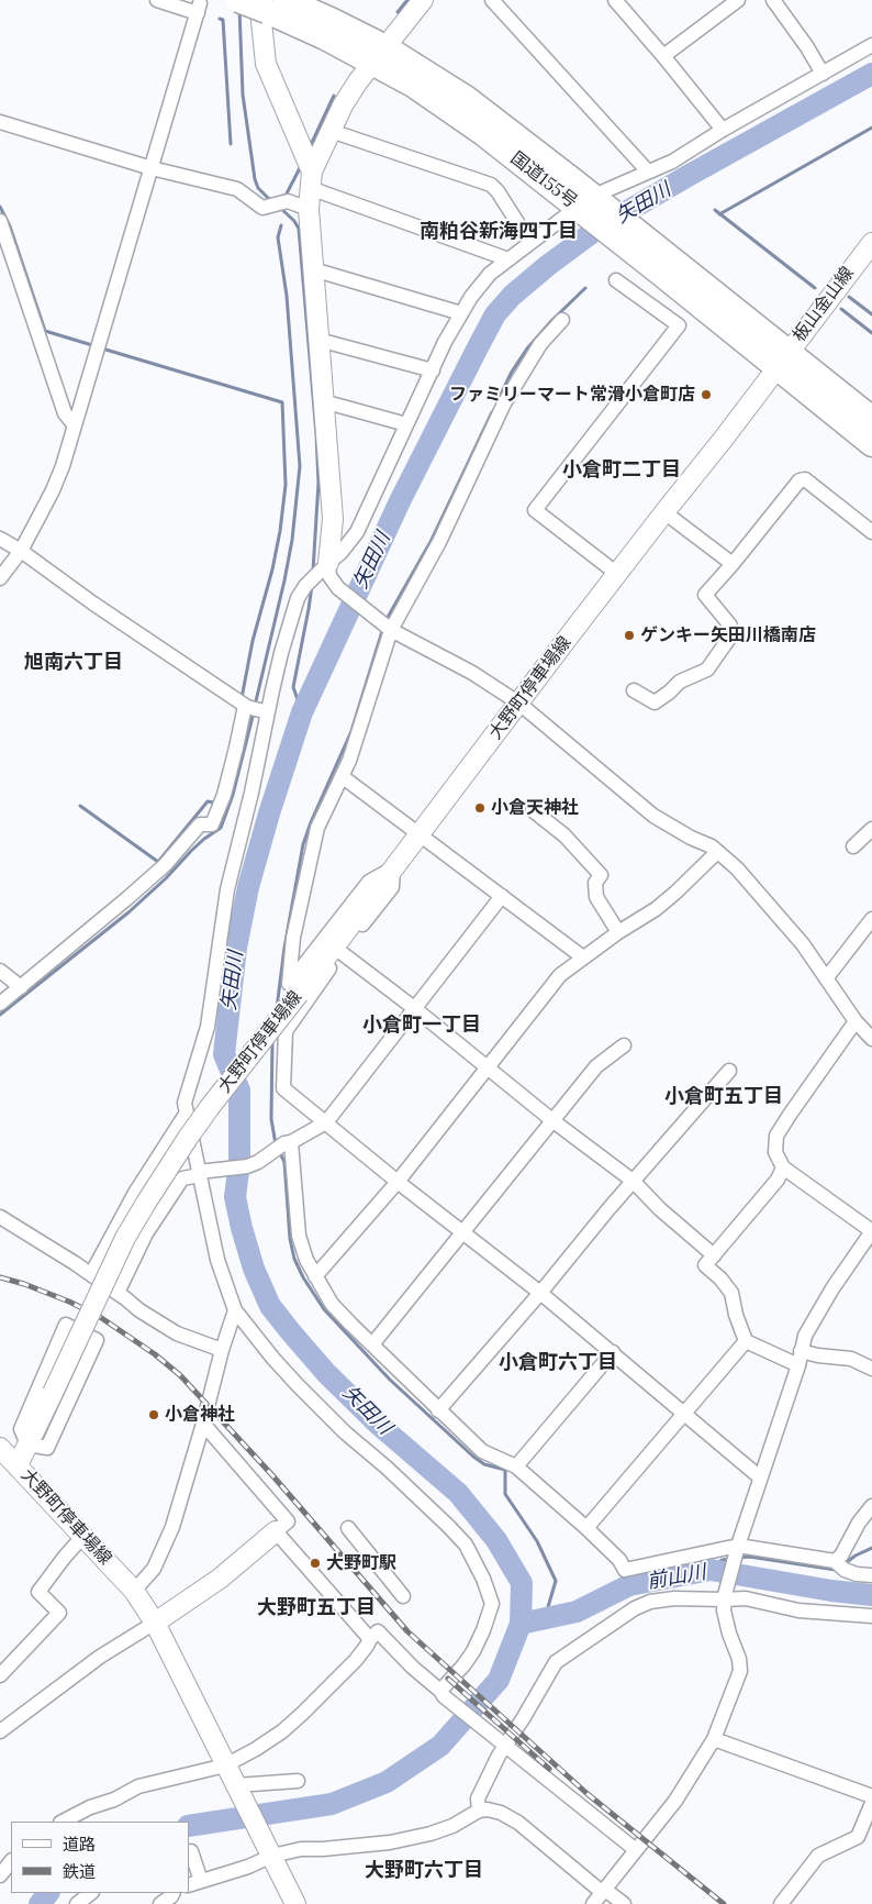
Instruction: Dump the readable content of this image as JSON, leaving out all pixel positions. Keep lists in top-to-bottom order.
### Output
{
  "streets": {
    "highway": ["国道155号"],
    "main road": ["板山金山線", "大野町停車場線"]
  },
  "crossings": [
    ["国道155号", "板山金山線"],
    ["国道155号", "大野町停車場線"],
    ["板山金山線", "大野町停車場線"]
  ],
  "districts": [
    "南粕谷新海四丁目",
    "小倉町二丁目",
    "旭南六丁目",
    "小倉町一丁目",
    "小倉町五丁目",
    "小倉町六丁目",
    "大野町五丁目",
    "大野町六丁目"
  ],
  "water": ["矢田川", "前山川"],
  "places": [
    "ファミリーマート常滑小倉町店",
    "ゲンキー矢田川橋南店",
    "小倉天神社",
    "小倉神社",
    "大野町駅"
  ],
  "legend": ["道路", "鉄道"]
}
